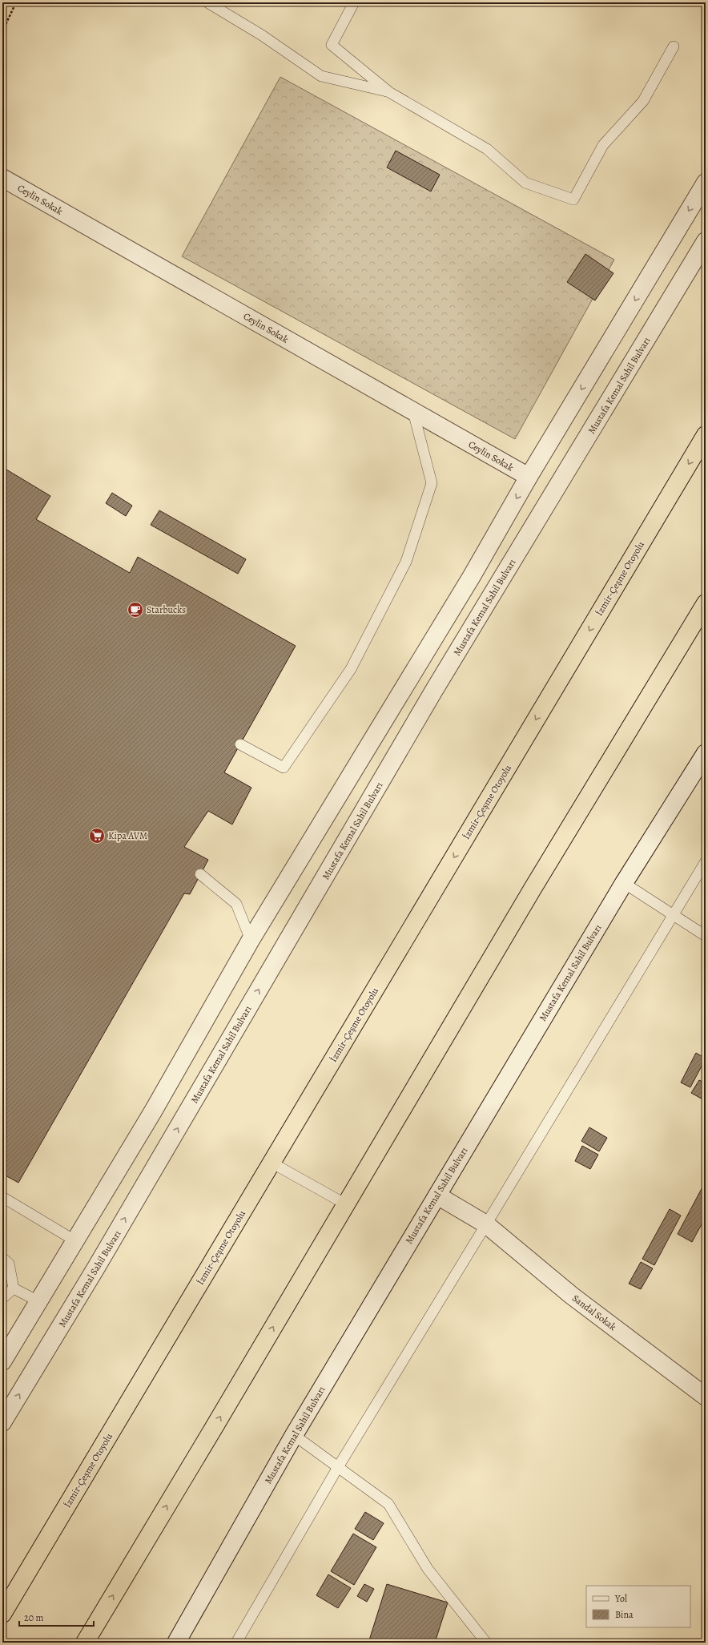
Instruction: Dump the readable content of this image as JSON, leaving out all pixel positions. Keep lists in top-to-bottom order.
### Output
{
  "streets": {
    "highway": ["İzmir-Çeşme Otoyolu"],
    "street": ["Ceylin Sokak", "Mustafa Kemal Sahil Bulvarı", "Sandal Sokak"]
  },
  "crossings": [
    ["Mustafa Kemal Sahil Bulvarı", "Sandal Sokak"]
  ],
  "places": {
    "cafe": ["Starbucks"],
    "supermarket": ["Kipa AVM"]
  },
  "legend": ["Yol", "Bina"],
  "scale_bar": "20 m"
}
